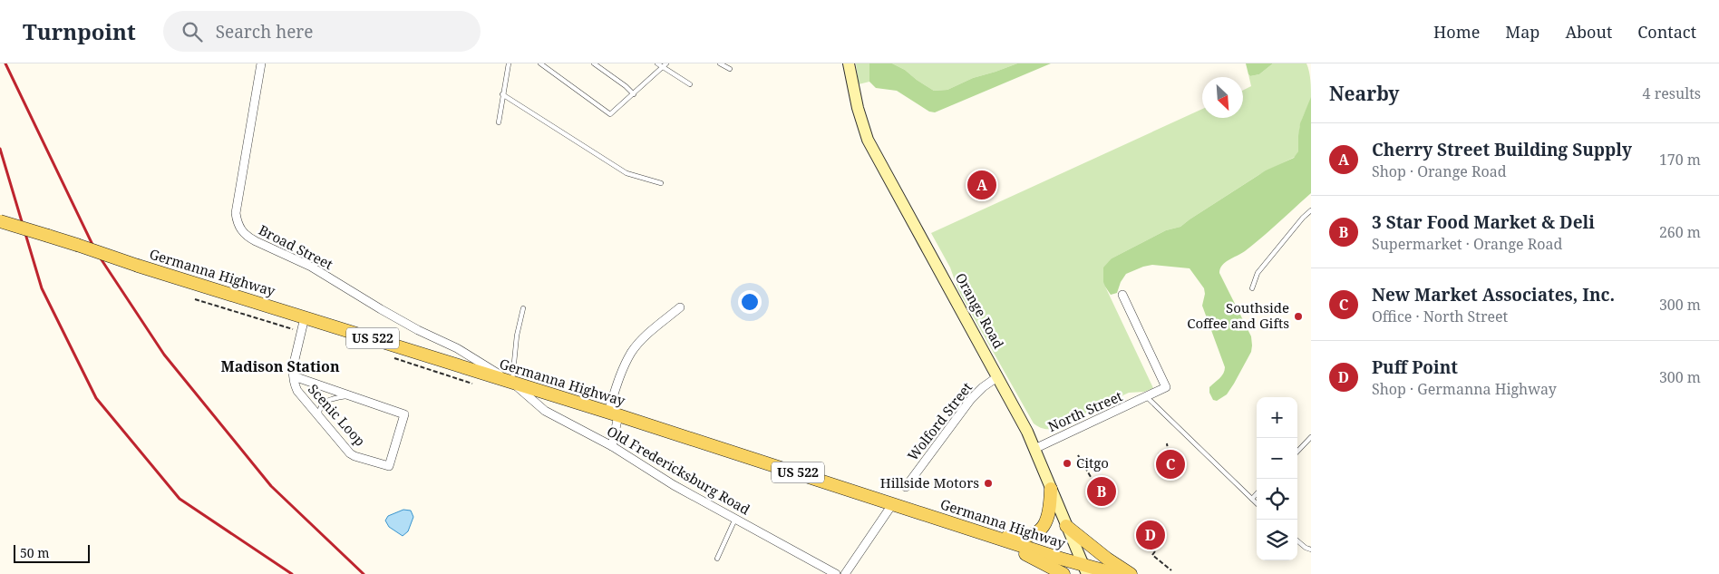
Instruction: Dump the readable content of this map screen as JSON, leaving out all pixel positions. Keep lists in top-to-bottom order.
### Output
{
  "streets": {
    "main road": ["Germanna Highway", "Orange Road", "US 522"],
    "street": [
      "Broad Street",
      "North Street",
      "Scenic Loop",
      "Wolford Street",
      "Old Fredericksburg Road"
    ]
  },
  "crossings": [
    ["Broad Street", "Germanna Highway"],
    ["Broad Street", "Old Fredericksburg Road"],
    ["Germanna Highway", "Orange Road"],
    ["Germanna Highway", "Scenic Loop"],
    ["Germanna Highway", "Old Fredericksburg Road"],
    ["Orange Road", "North Street"],
    ["Orange Road", "Wolford Street"]
  ],
  "districts": ["Madison Station"],
  "places": ["Southside Coffee and Gifts", "Citgo", "Hillside Motors"],
  "scale_bar": "50 m",
  "north": "bottom right",
  "page": {
    "header": "Turnpoint",
    "search": "Search here",
    "nav": [
      "Home",
      "Map",
      "About",
      "Contact"
    ],
    "heading": ["Nearby", "4 results"],
    "list": [
      {
        "mark": "A",
        "name": "Cherry Street Building Supply",
        "note": "Shop · Orange Road",
        "value": "170 m"
      },
      {
        "mark": "B",
        "name": "3 Star Food Market & Deli",
        "note": "Supermarket · Orange Road",
        "value": "260 m"
      },
      {
        "mark": "C",
        "name": "New Market Associates, Inc.",
        "note": "Office · North Street",
        "value": "300 m"
      },
      {
        "mark": "D",
        "name": "Puff Point",
        "note": "Shop · Germanna Highway",
        "value": "300 m"
      }
    ],
    "pins": [
      "A",
      "C",
      "B",
      "D"
    ],
    "map_buttons": ["+", "−"],
    "scale": "50 m"
  }
}
